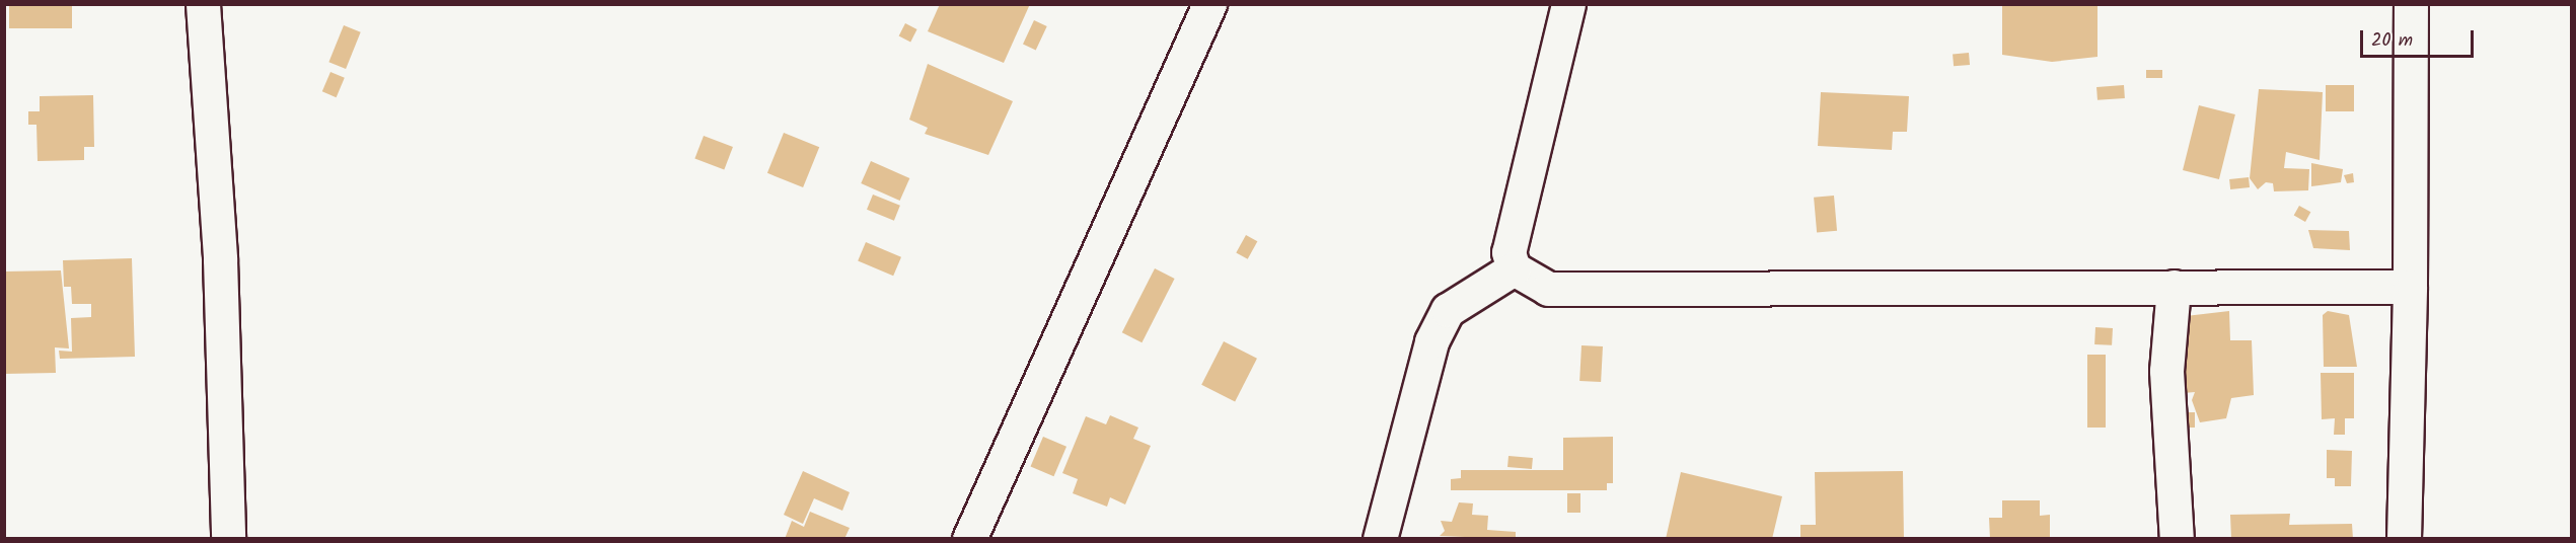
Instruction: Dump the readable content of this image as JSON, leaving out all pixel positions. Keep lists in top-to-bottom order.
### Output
{
  "scale_bar": "20 m"
}
